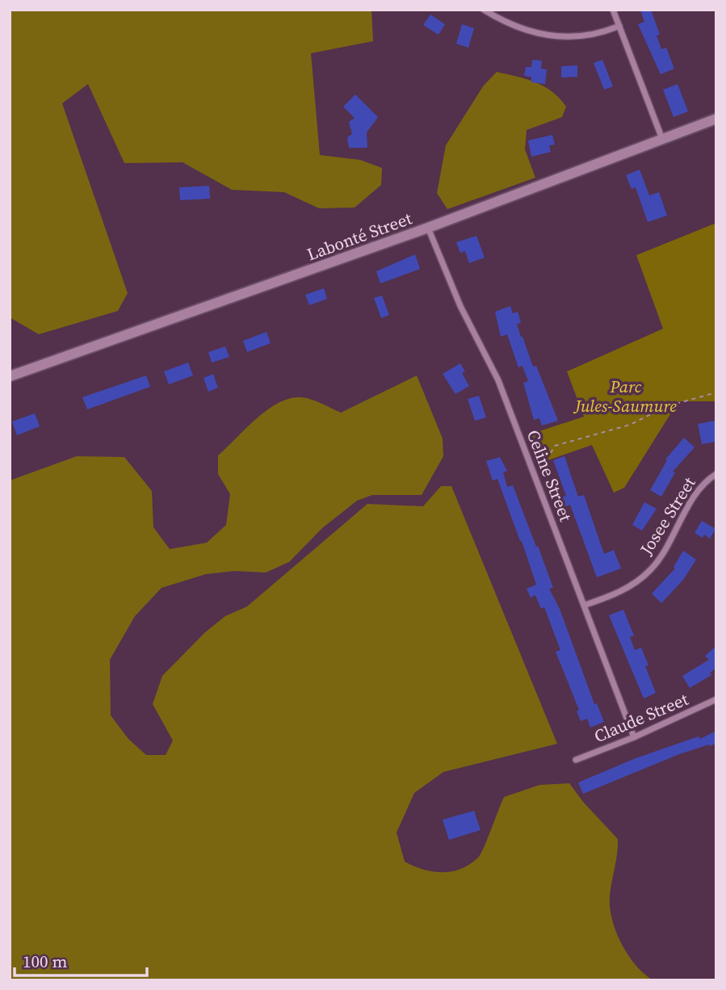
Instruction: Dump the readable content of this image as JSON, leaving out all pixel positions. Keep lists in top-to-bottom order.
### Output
{
  "streets": {
    "street": [
      "Labonté Street",
      "Celine Street",
      "Josee Street",
      "Claude Street"
    ]
  },
  "crossings": [
    ["Labonté Street", "Celine Street"],
    ["Celine Street", "Josee Street"],
    ["Celine Street", "Claude Street"]
  ],
  "parks": ["Parc Jules-Saumure"],
  "scale_bar": "100 m"
}
